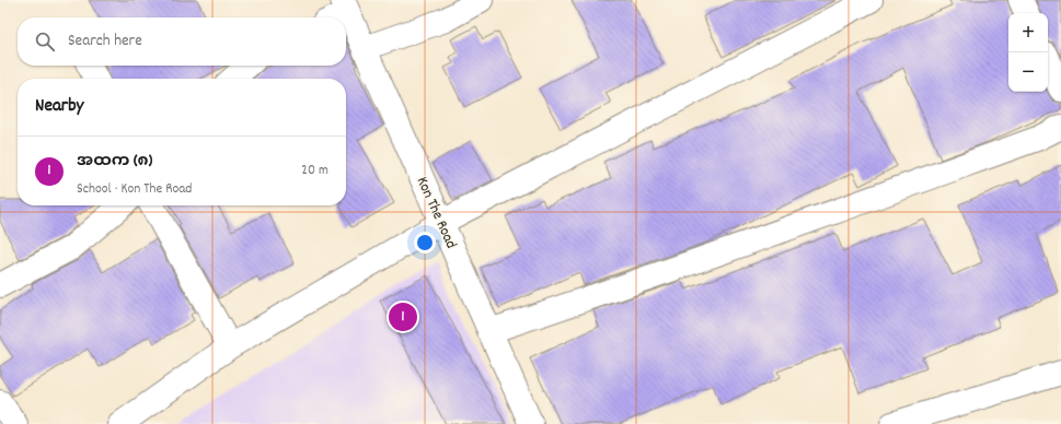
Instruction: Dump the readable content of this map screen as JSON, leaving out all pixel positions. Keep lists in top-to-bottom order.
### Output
{
  "streets": {
    "street": ["Kon The Road"]
  },
  "page": {
    "map_buttons": ["+", "−"],
    "search": "Search here",
    "heading": "Nearby",
    "list": [
      {
        "mark": "1",
        "name": "အထက (၈)",
        "note": "School · Kon The Road",
        "value": "20 m"
      }
    ],
    "pins": "1"
  }
}
